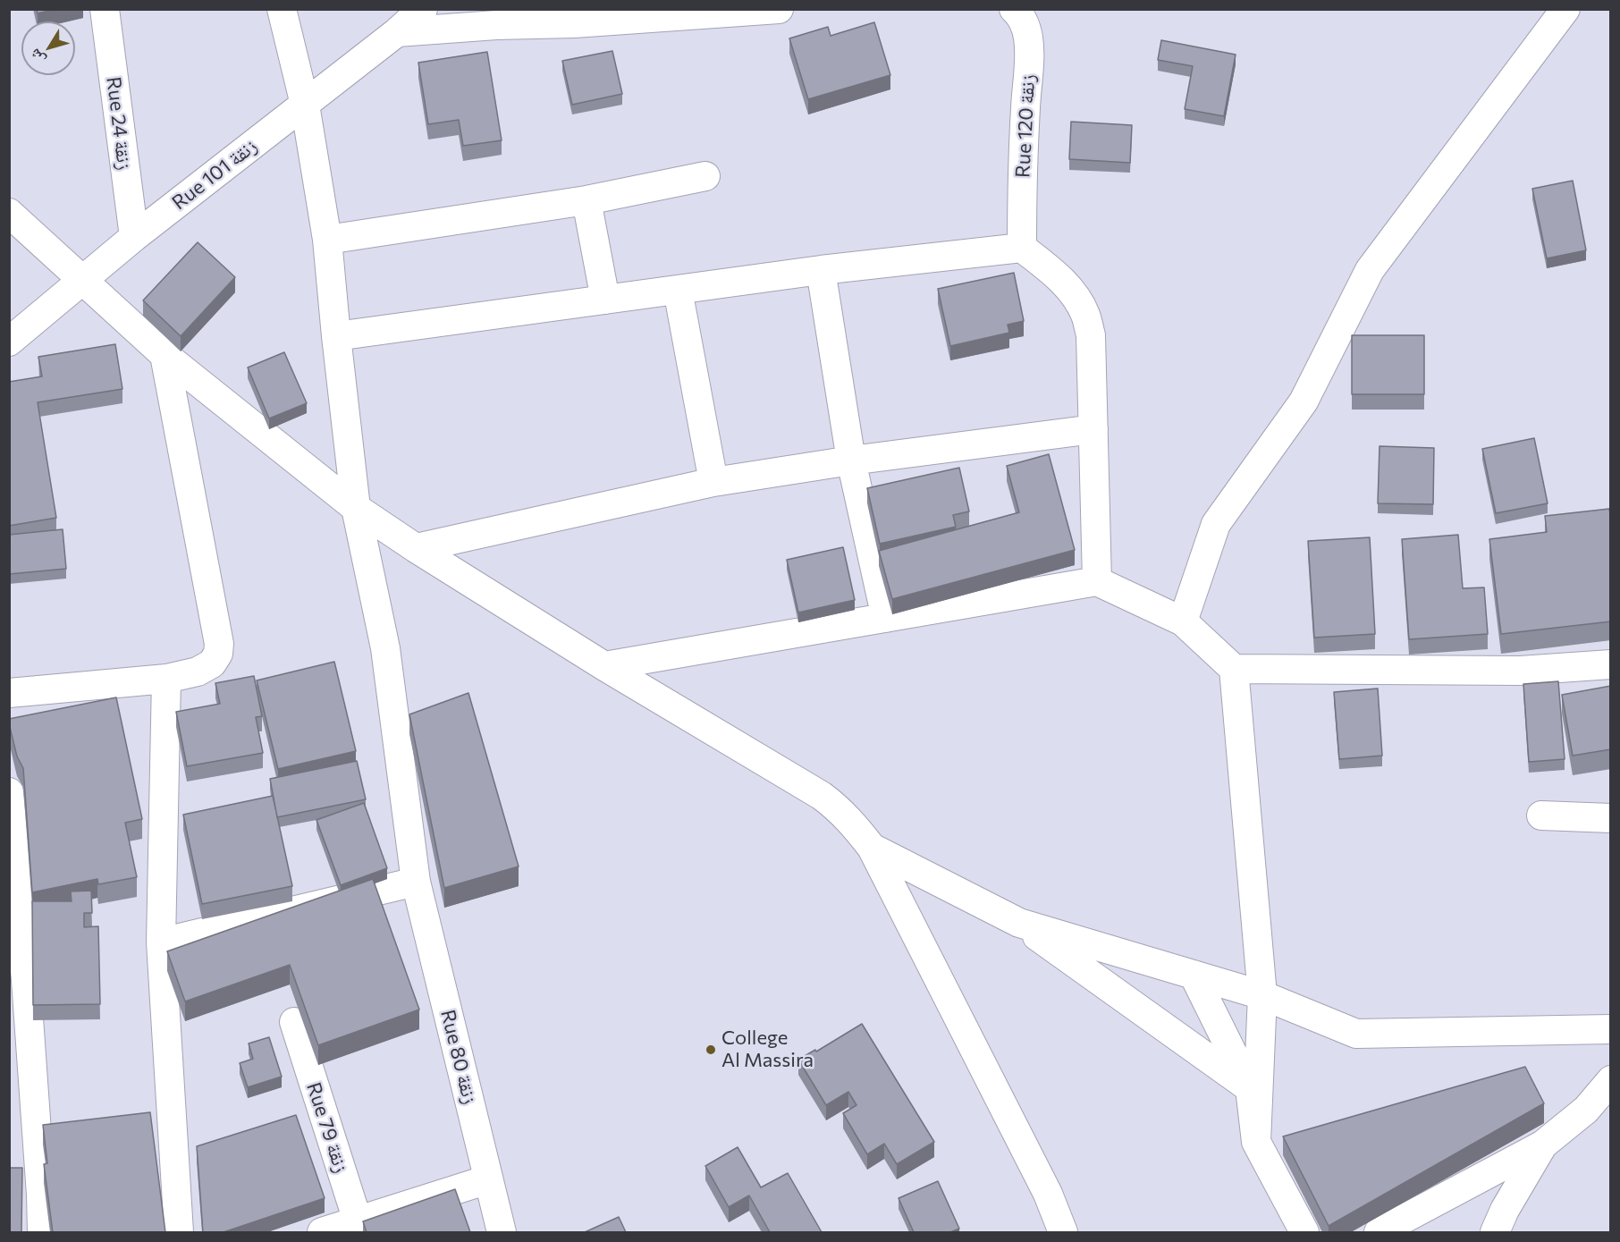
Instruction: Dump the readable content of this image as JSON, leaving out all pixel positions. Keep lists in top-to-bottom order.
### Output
{
  "streets": {
    "street": [
      "Rue 24 زنقة",
      "Rue 120 زنقة",
      "Rue 101 زنقة",
      "Rue 80 زنقة",
      "Rue 79 زنقة"
    ]
  },
  "crossings": [
    ["Rue 24 زنقة", "Rue 101 زنقة"],
    ["Rue 101 زنقة", "Rue 80 زنقة"]
  ],
  "places": ["College Al Massira"],
  "north": "bottom left"
}
